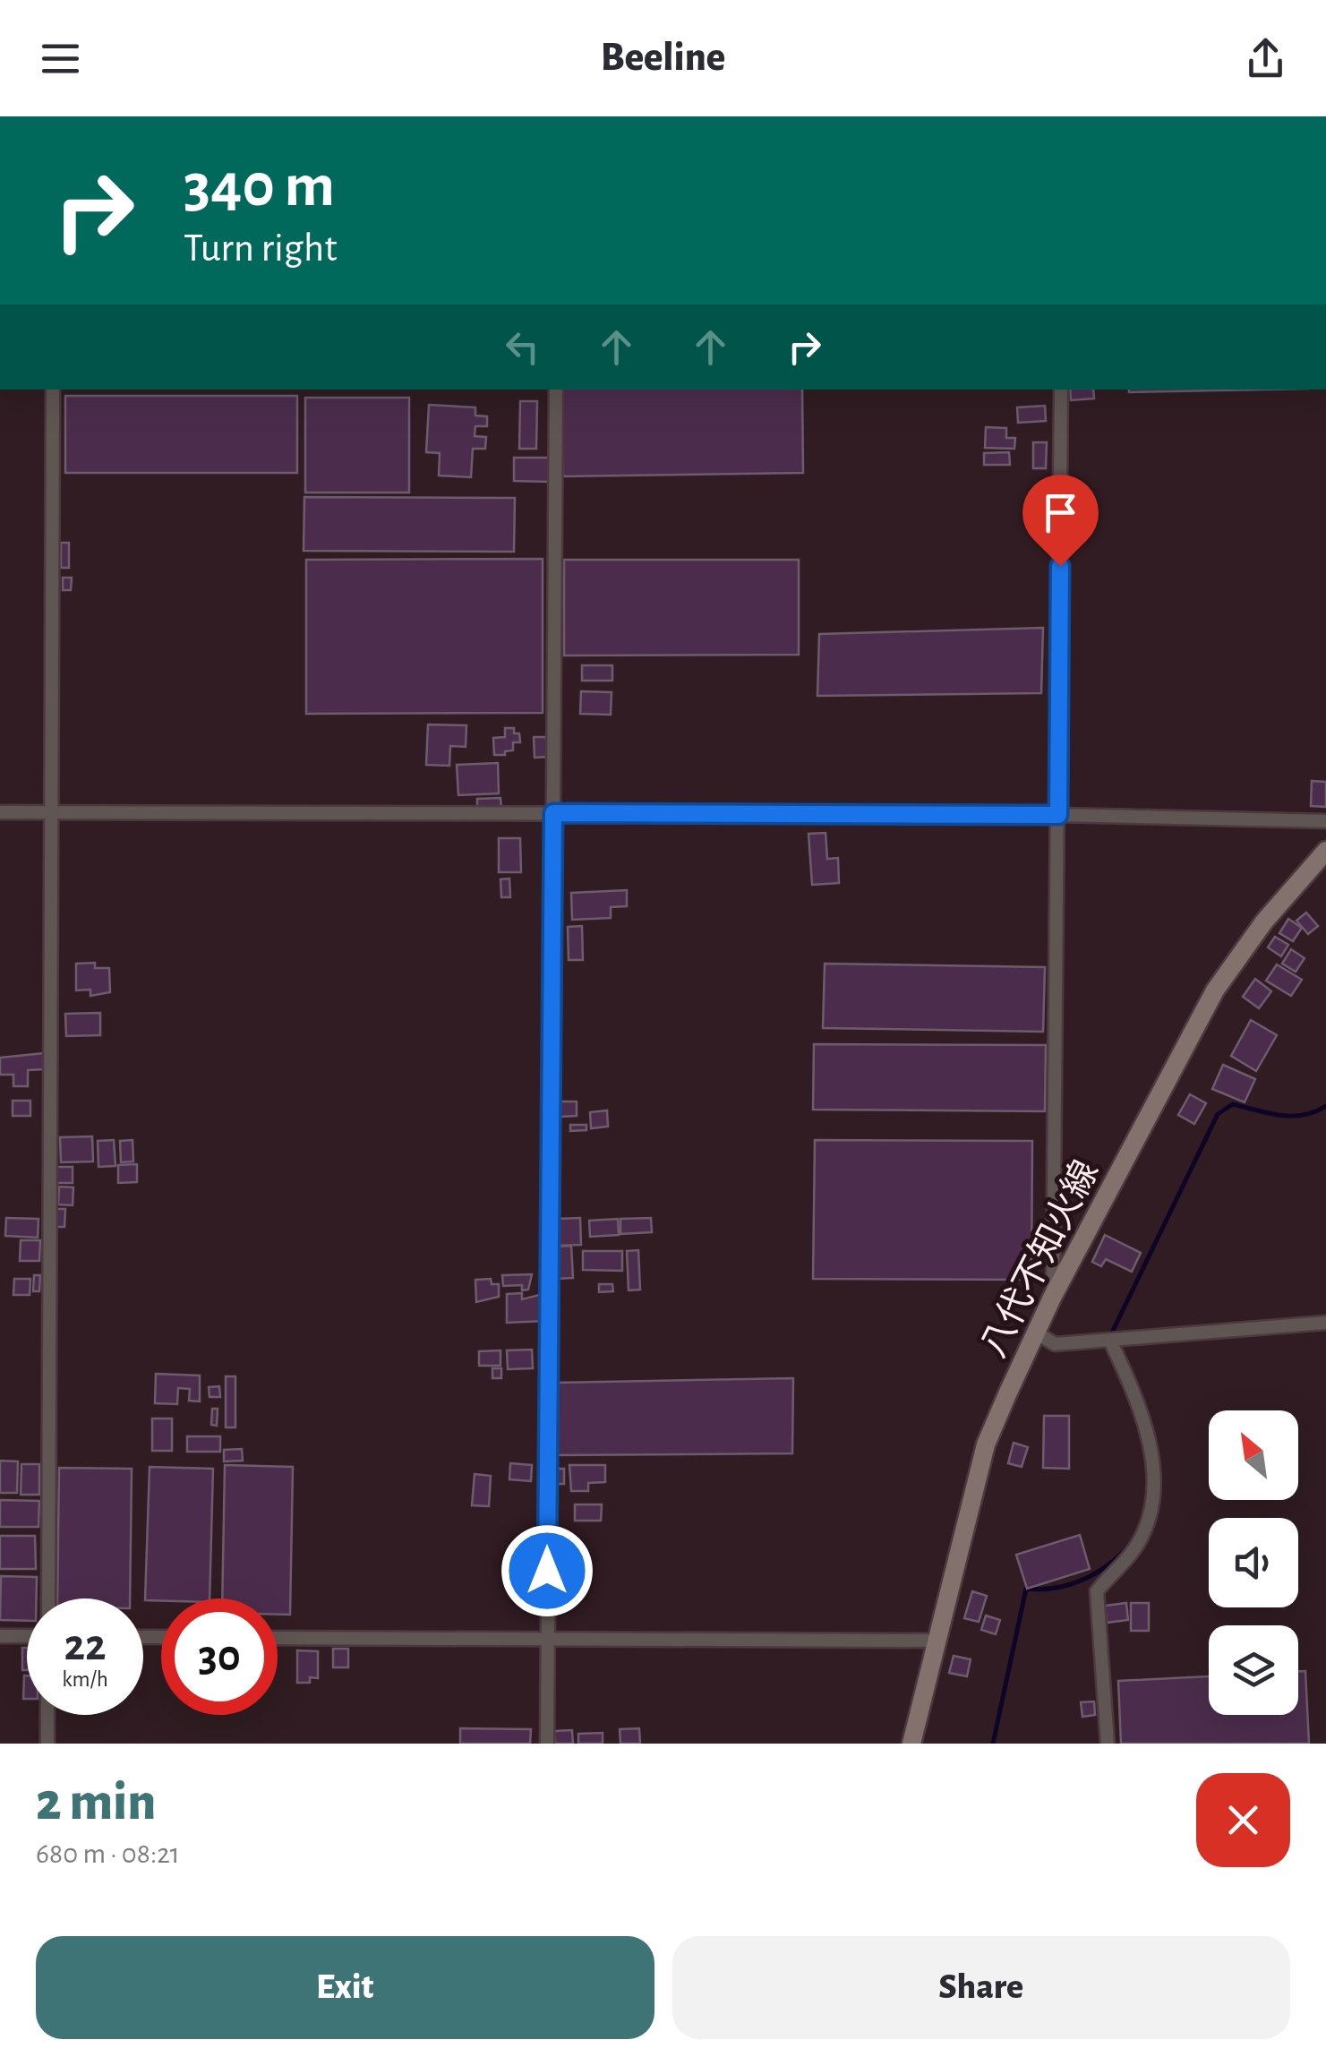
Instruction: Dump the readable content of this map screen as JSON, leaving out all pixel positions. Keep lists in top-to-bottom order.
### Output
{
  "streets": {
    "main road": ["八代不知火線"]
  },
  "north": "top left",
  "page": {
    "header": "Beeline",
    "turn": ["340 m", "Turn right"],
    "speed": "22 km/h",
    "limit": "30",
    "heading": ["2 min", "680 m · 08:21"],
    "buttons": ["Exit", "Share"]
  }
}
